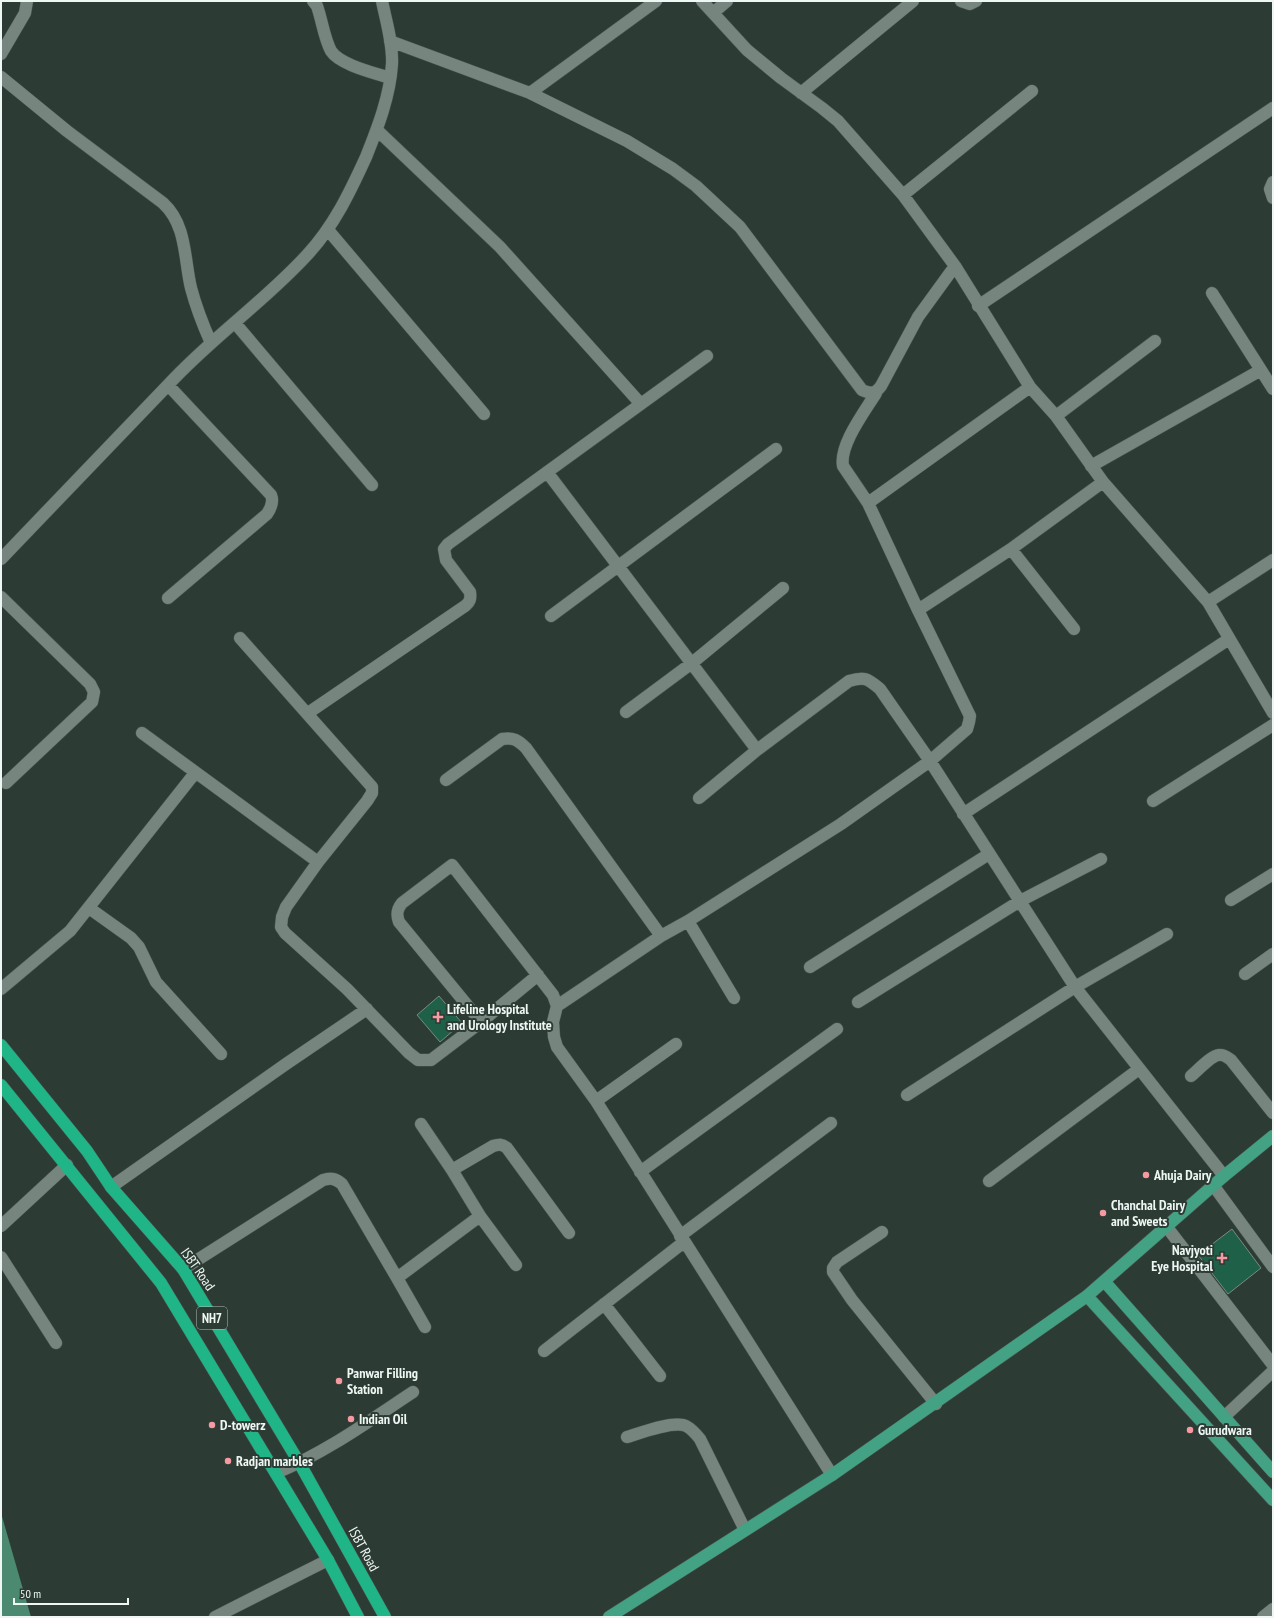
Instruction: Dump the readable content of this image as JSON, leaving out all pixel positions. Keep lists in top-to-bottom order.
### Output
{
  "streets": {
    "highway": ["ISBT Road", "NH7"]
  },
  "places": {
    "health": ["Lifeline Hospital and Urology Institute", "Navjyoti Eye Hospital"],
    "other": [
      "Ahuja Dairy",
      "Chanchal Dairy and Sweets",
      "Panwar Filling Station",
      "Indian Oil",
      "D-towerz",
      "Gurudwara",
      "Radjan marbles"
    ]
  },
  "scale_bar": "50 m"
}
